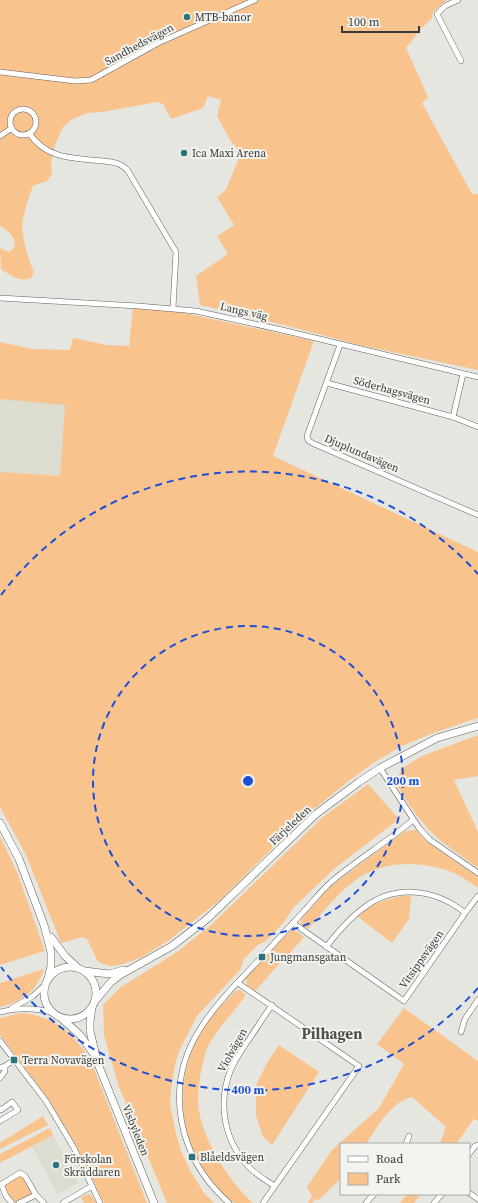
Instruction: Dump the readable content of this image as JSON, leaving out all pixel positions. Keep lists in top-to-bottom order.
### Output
{
  "streets": {
    "main road": ["Färjeleden", "Visbyleden"],
    "street": [
      "Sandhedsvägen",
      "Langs väg",
      "Söderhagsvägen",
      "Djuplundavägen",
      "Vitsippsvägen",
      "Violvägen"
    ]
  },
  "crossings": [
    ["Langs väg", "Djuplundavägen"],
    ["Söderhagsvägen", "Djuplundavägen"],
    ["Färjeleden", "Visbyleden"]
  ],
  "districts": ["Pilhagen"],
  "places": {
    "other": ["MTB-banor", "Ica Maxi Arena", "Förskolan Skräddaren"],
    "transit": ["Jungmansgatan", "Terra Novavägen", "Blåeldsvägen"]
  },
  "legend": ["Road", "Park"],
  "scale_bar": "100 m",
  "rings": ["200 m", "400 m"]
}
